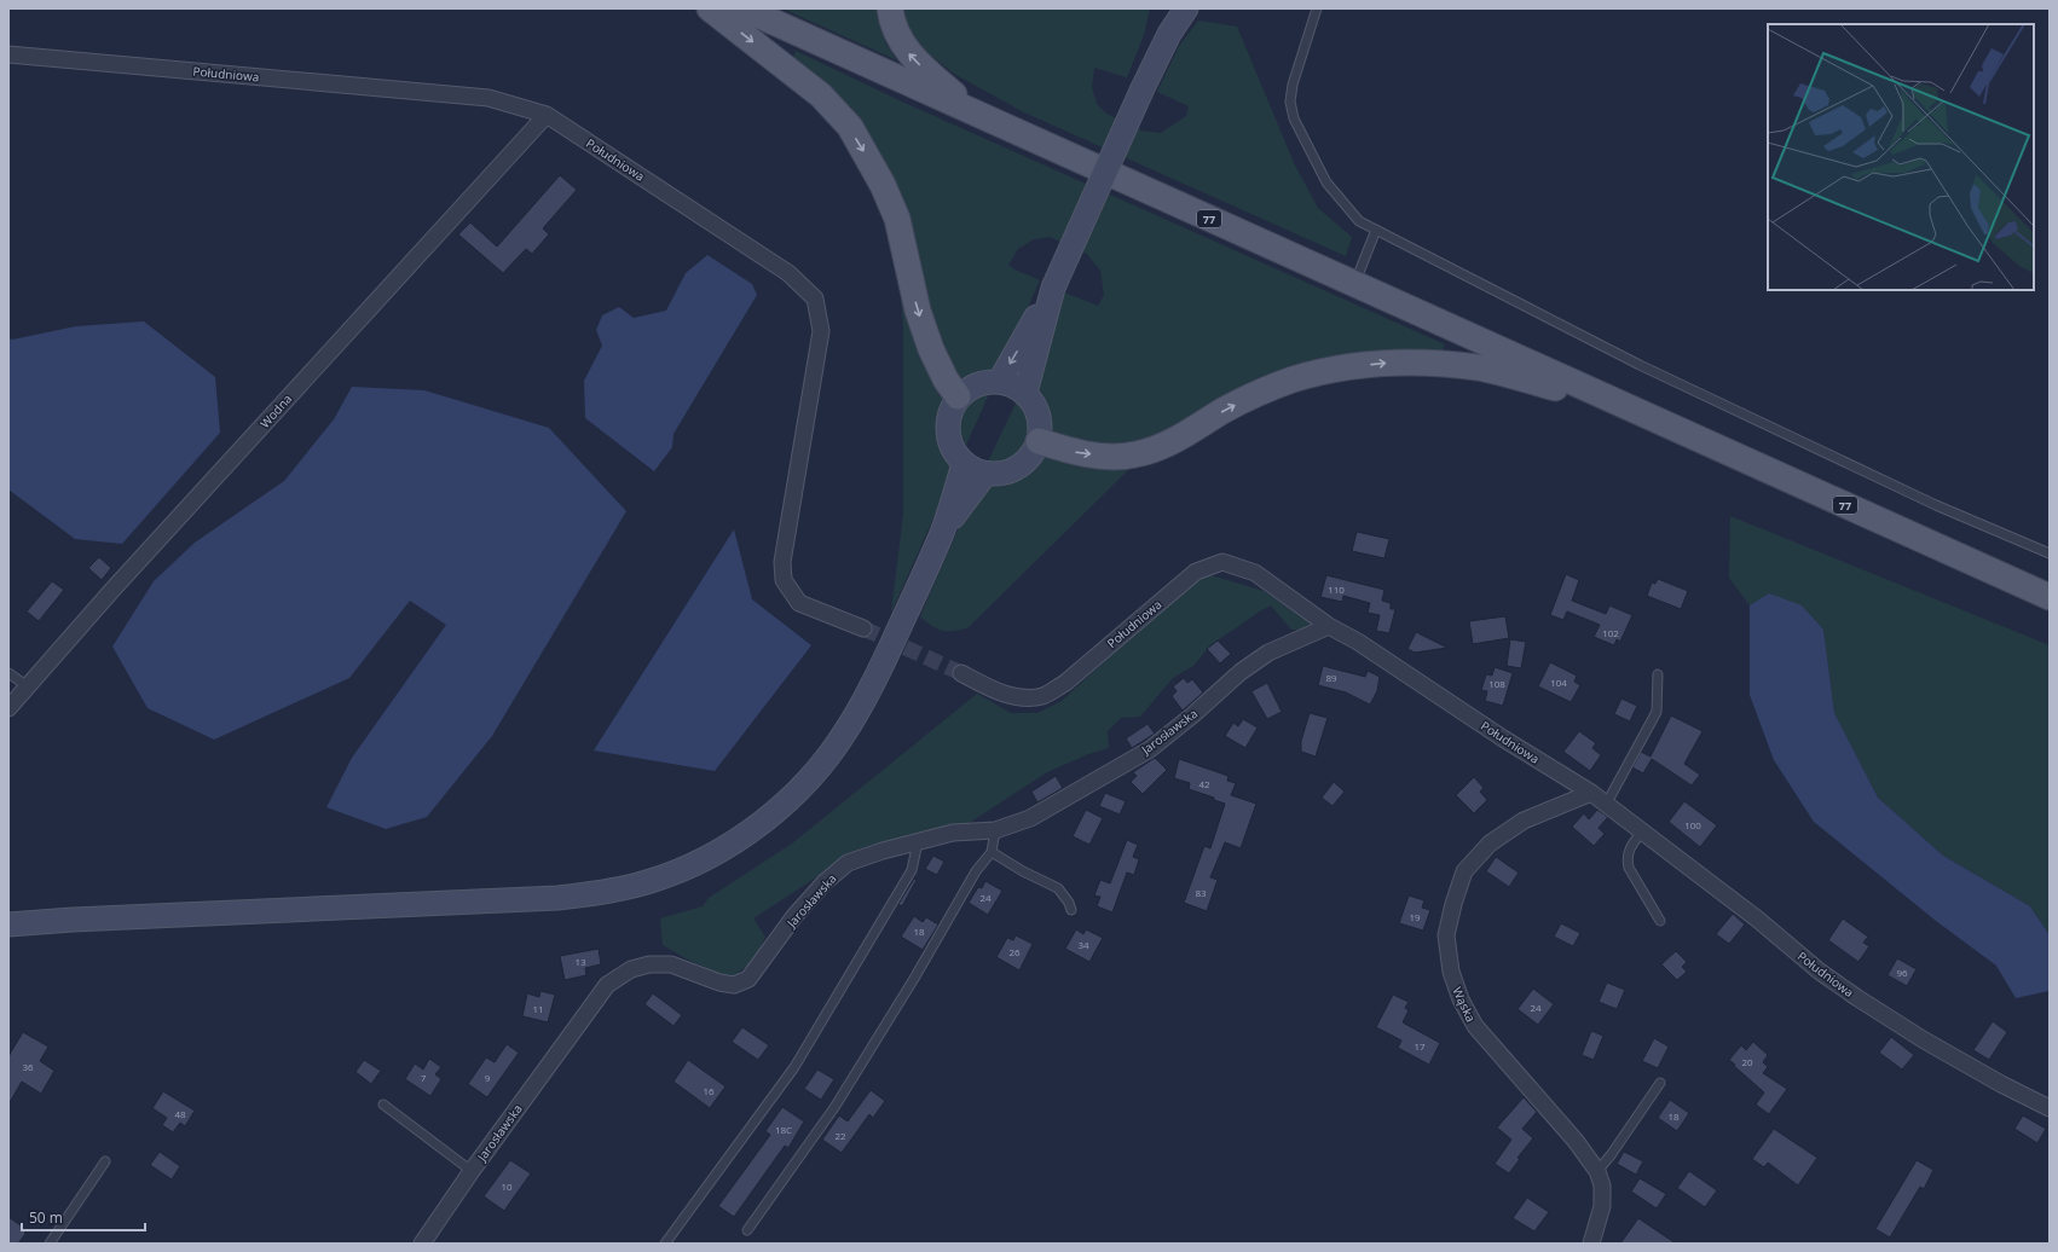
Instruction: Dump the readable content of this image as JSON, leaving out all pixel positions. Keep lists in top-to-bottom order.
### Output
{
  "streets": {
    "main road": ["77"],
    "street": [
      "Południowa",
      "Wodna",
      "Jarosławska",
      "Wąska"
    ]
  },
  "crossings": [
    ["Południowa", "Wodna"],
    ["Południowa", "Jarosławska"],
    ["Południowa", "Wąska"]
  ],
  "house_numbers": [
    "110",
    "102",
    "89",
    "104",
    "108",
    "42",
    "100",
    "83",
    "24",
    "19",
    "18",
    "34",
    "26",
    "13",
    "96",
    "24",
    "11",
    "17",
    "20",
    "36",
    "7",
    "9",
    "16",
    "48",
    "18",
    "18C",
    "22",
    "10"
  ],
  "scale_bar": "50 m"
}
